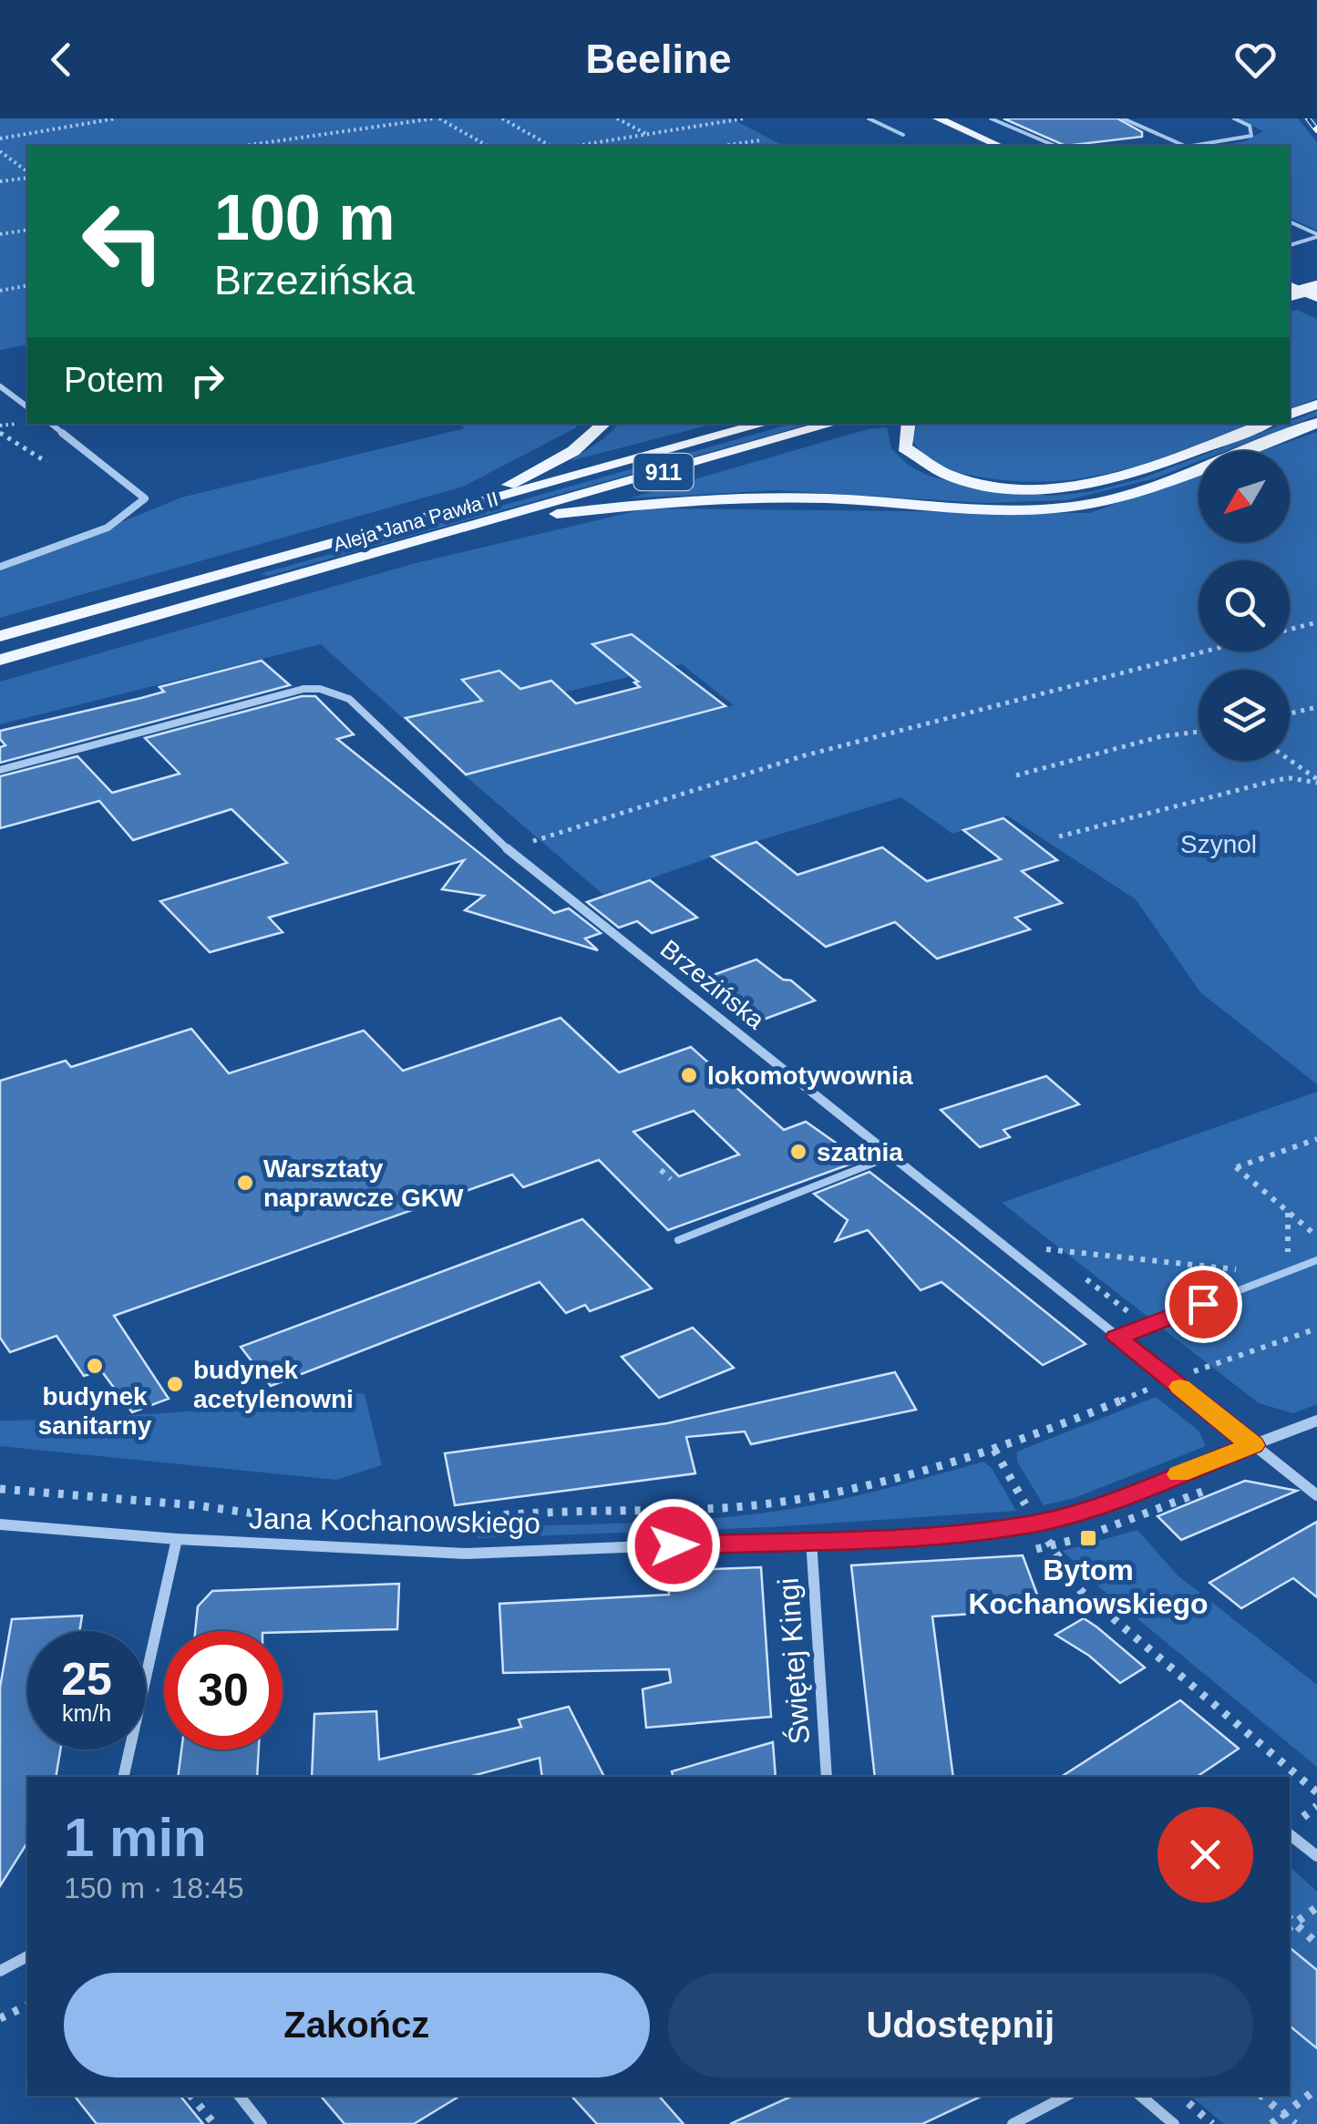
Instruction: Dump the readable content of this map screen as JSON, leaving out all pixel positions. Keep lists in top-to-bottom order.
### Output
{
  "streets": {
    "main road": ["911", "Aleja Jana Pawła II"],
    "street": ["Brzezińska", "Jana Kochanowskiego", "Świętej Kingi"]
  },
  "crossings": [
    ["Brzezińska", "Jana Kochanowskiego"],
    ["Jana Kochanowskiego", "Świętej Kingi"]
  ],
  "parks": ["Szynol"],
  "places": {
    "other": [
      "lokomotywownia",
      "szatnia",
      "Warsztaty naprawcze GKW",
      "budynek sanitarny",
      "budynek acetylenowni"
    ],
    "transit": ["Bytom Kochanowskiego"]
  },
  "north": "bottom left",
  "page": {
    "header": "Beeline",
    "turn": ["100 m", "Brzezińska"],
    "then": "Potem",
    "speed": "25 km/h",
    "limit": "30",
    "heading": ["1 min", "150 m · 18:45"],
    "buttons": ["Zakończ", "Udostępnij"]
  }
}
